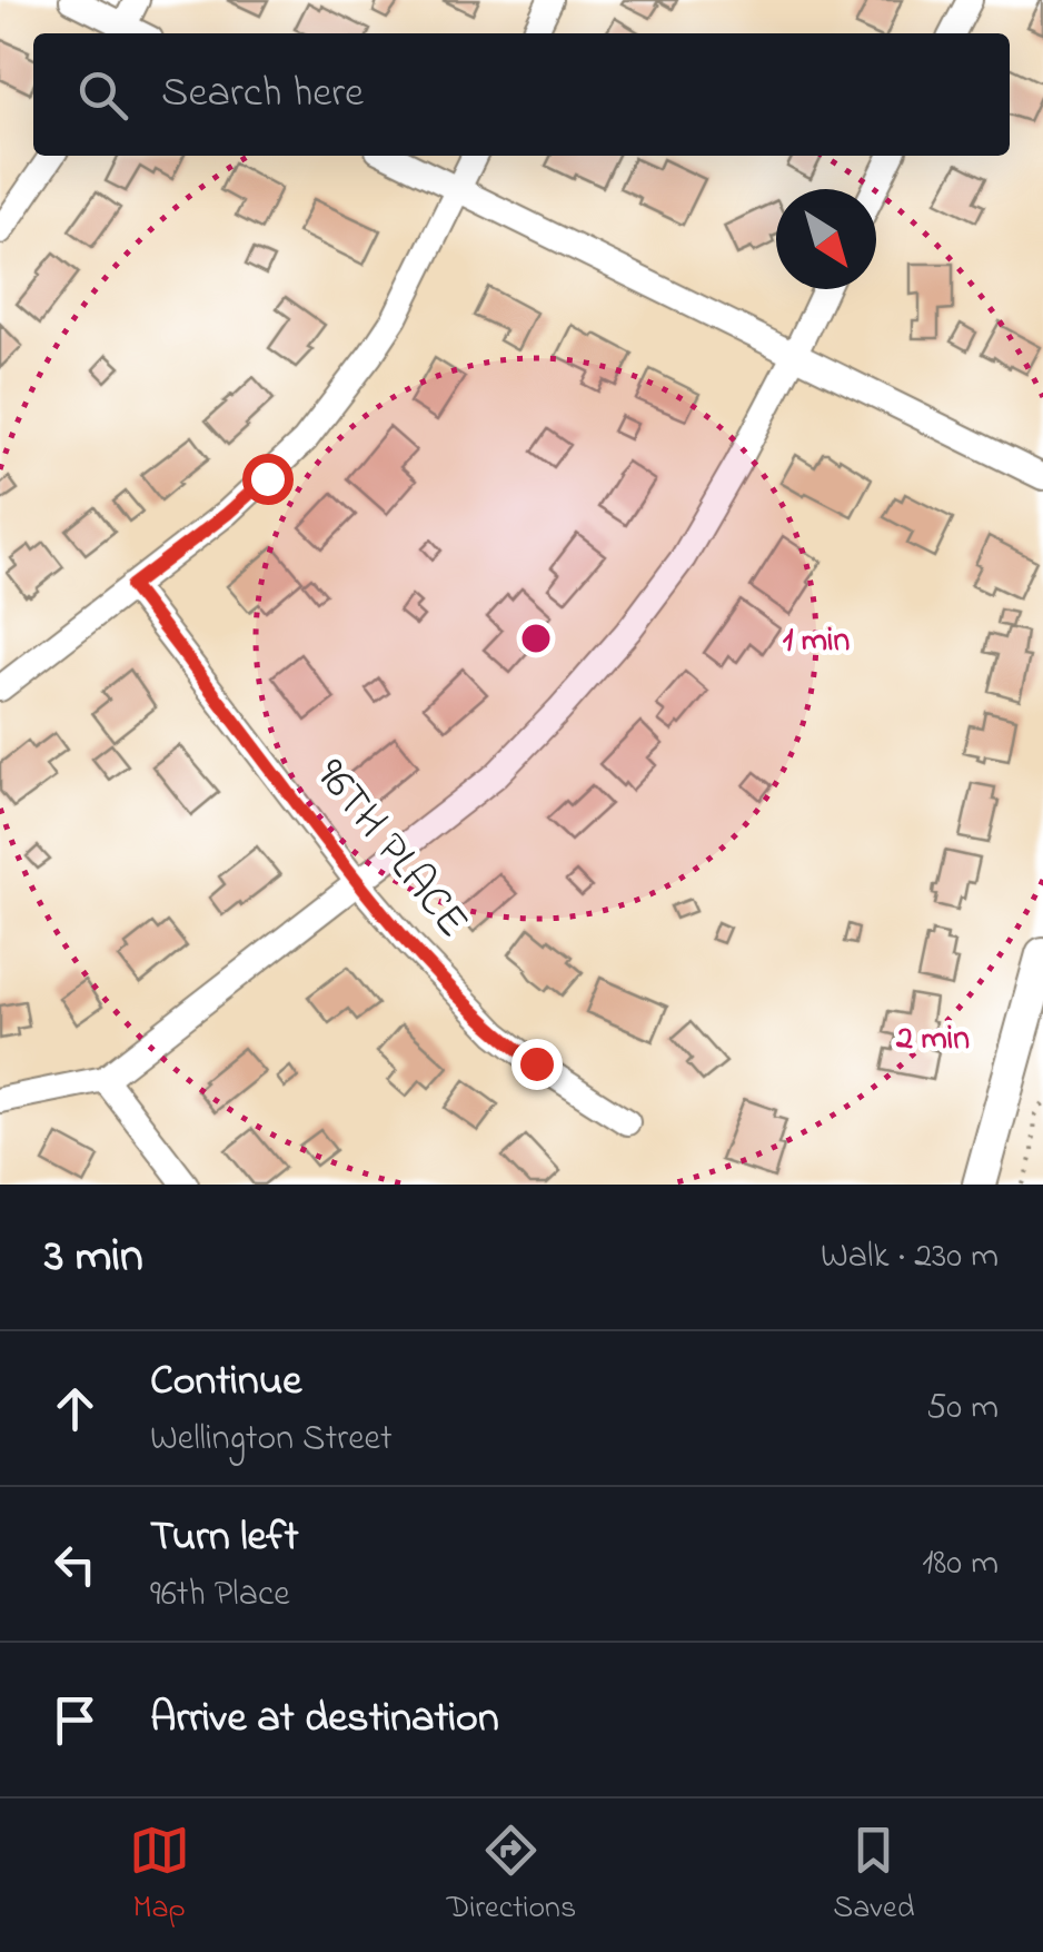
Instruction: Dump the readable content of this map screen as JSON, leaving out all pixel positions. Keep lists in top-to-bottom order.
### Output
{
  "streets": {
    "street": ["96TH PLACE"]
  },
  "north": "bottom right",
  "page": {
    "search": "Search here",
    "heading": ["3 min", "Walk · 230 m"],
    "list": [
      ["Continue", "Wellington Street", "50 m"],
      ["Turn left", "96th Place", "180 m"],
      "Arrive at destination"
    ],
    "nav": ["Map", "Directions", "Saved"]
  },
  "rings": ["1 min", "2 min"]
}
